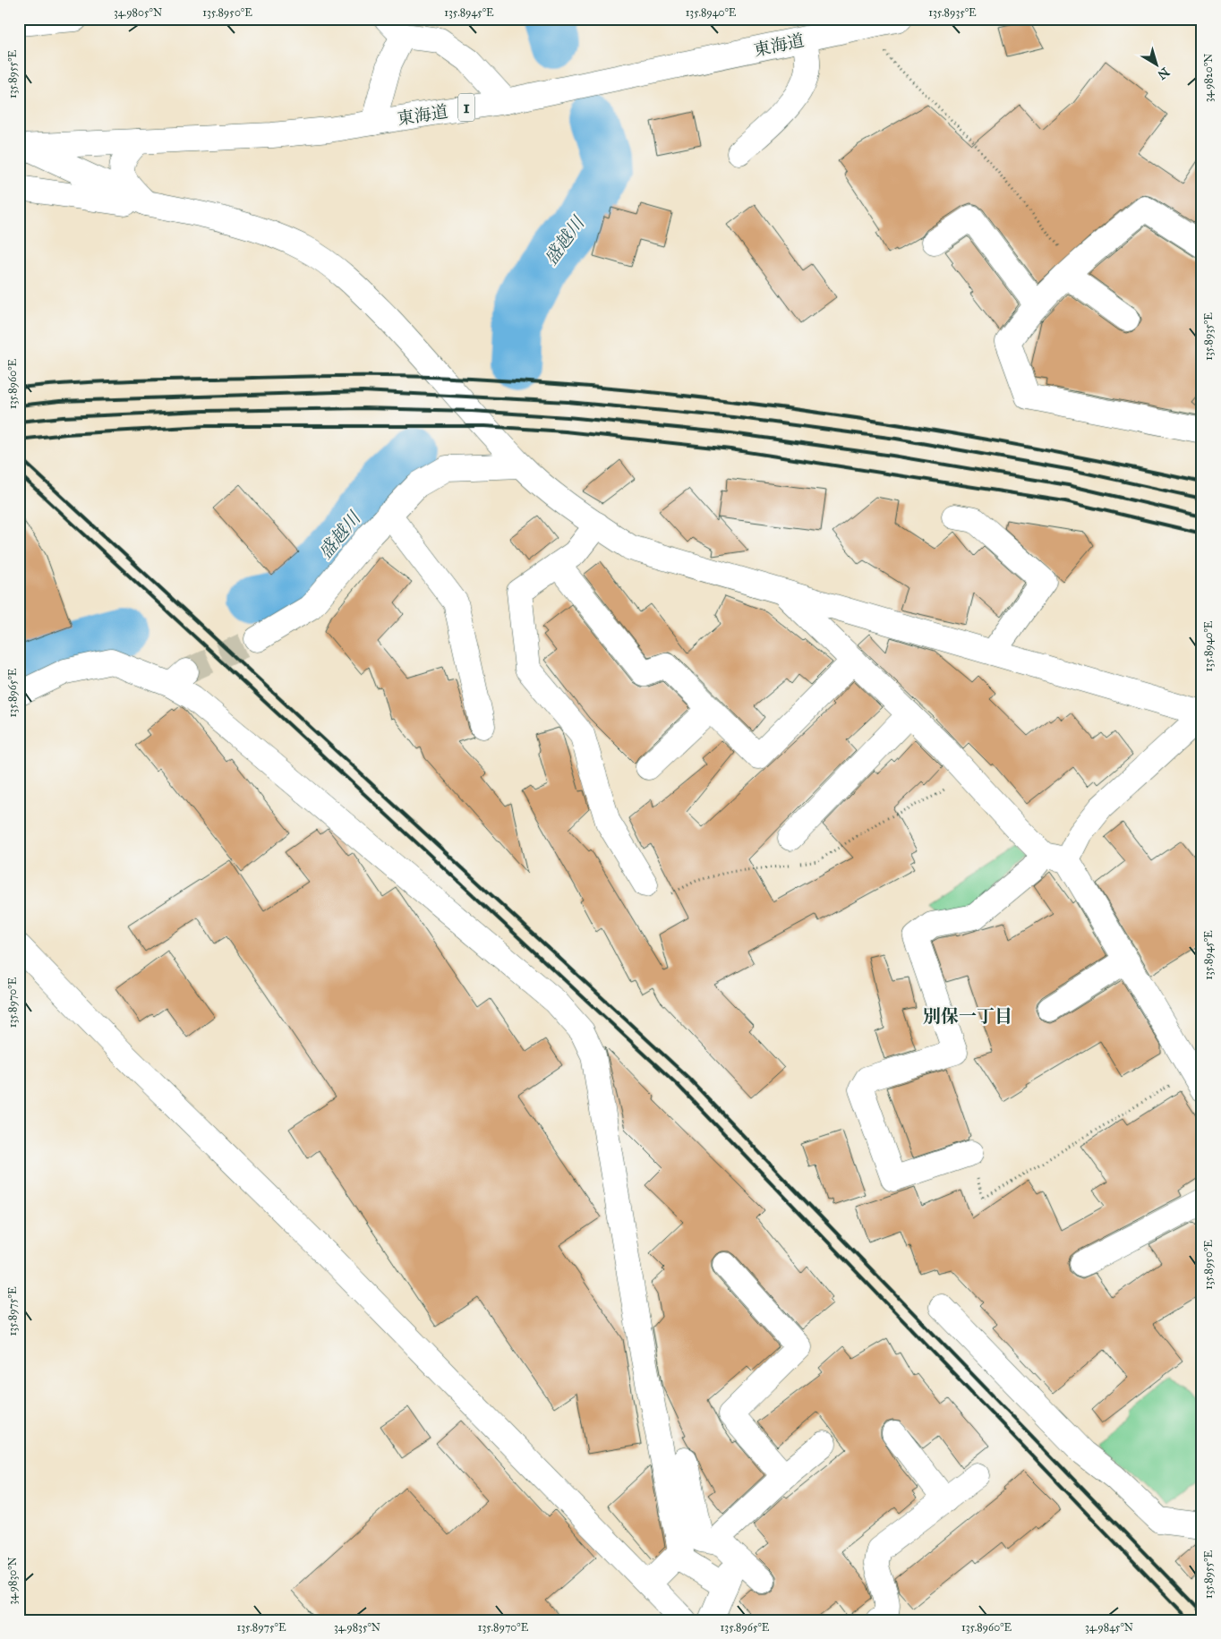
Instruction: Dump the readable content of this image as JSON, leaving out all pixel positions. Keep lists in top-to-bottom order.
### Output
{
  "streets": {
    "main road": ["東海道", "1"]
  },
  "districts": ["別保一丁目"],
  "water": ["盛越川"],
  "north": "bottom right",
  "coordinates": [
    "34.9805°N",
    "135.8950°E",
    "135.8945°E",
    "135.8940°E",
    "135.8935°E",
    "135.8955°E",
    "34.9820°N",
    "135.8960°E",
    "135.8965°E",
    "135.8970°E",
    "135.8975°E",
    "34.9830°N",
    "34.9835°N",
    "34.9845°N"
  ]
}
